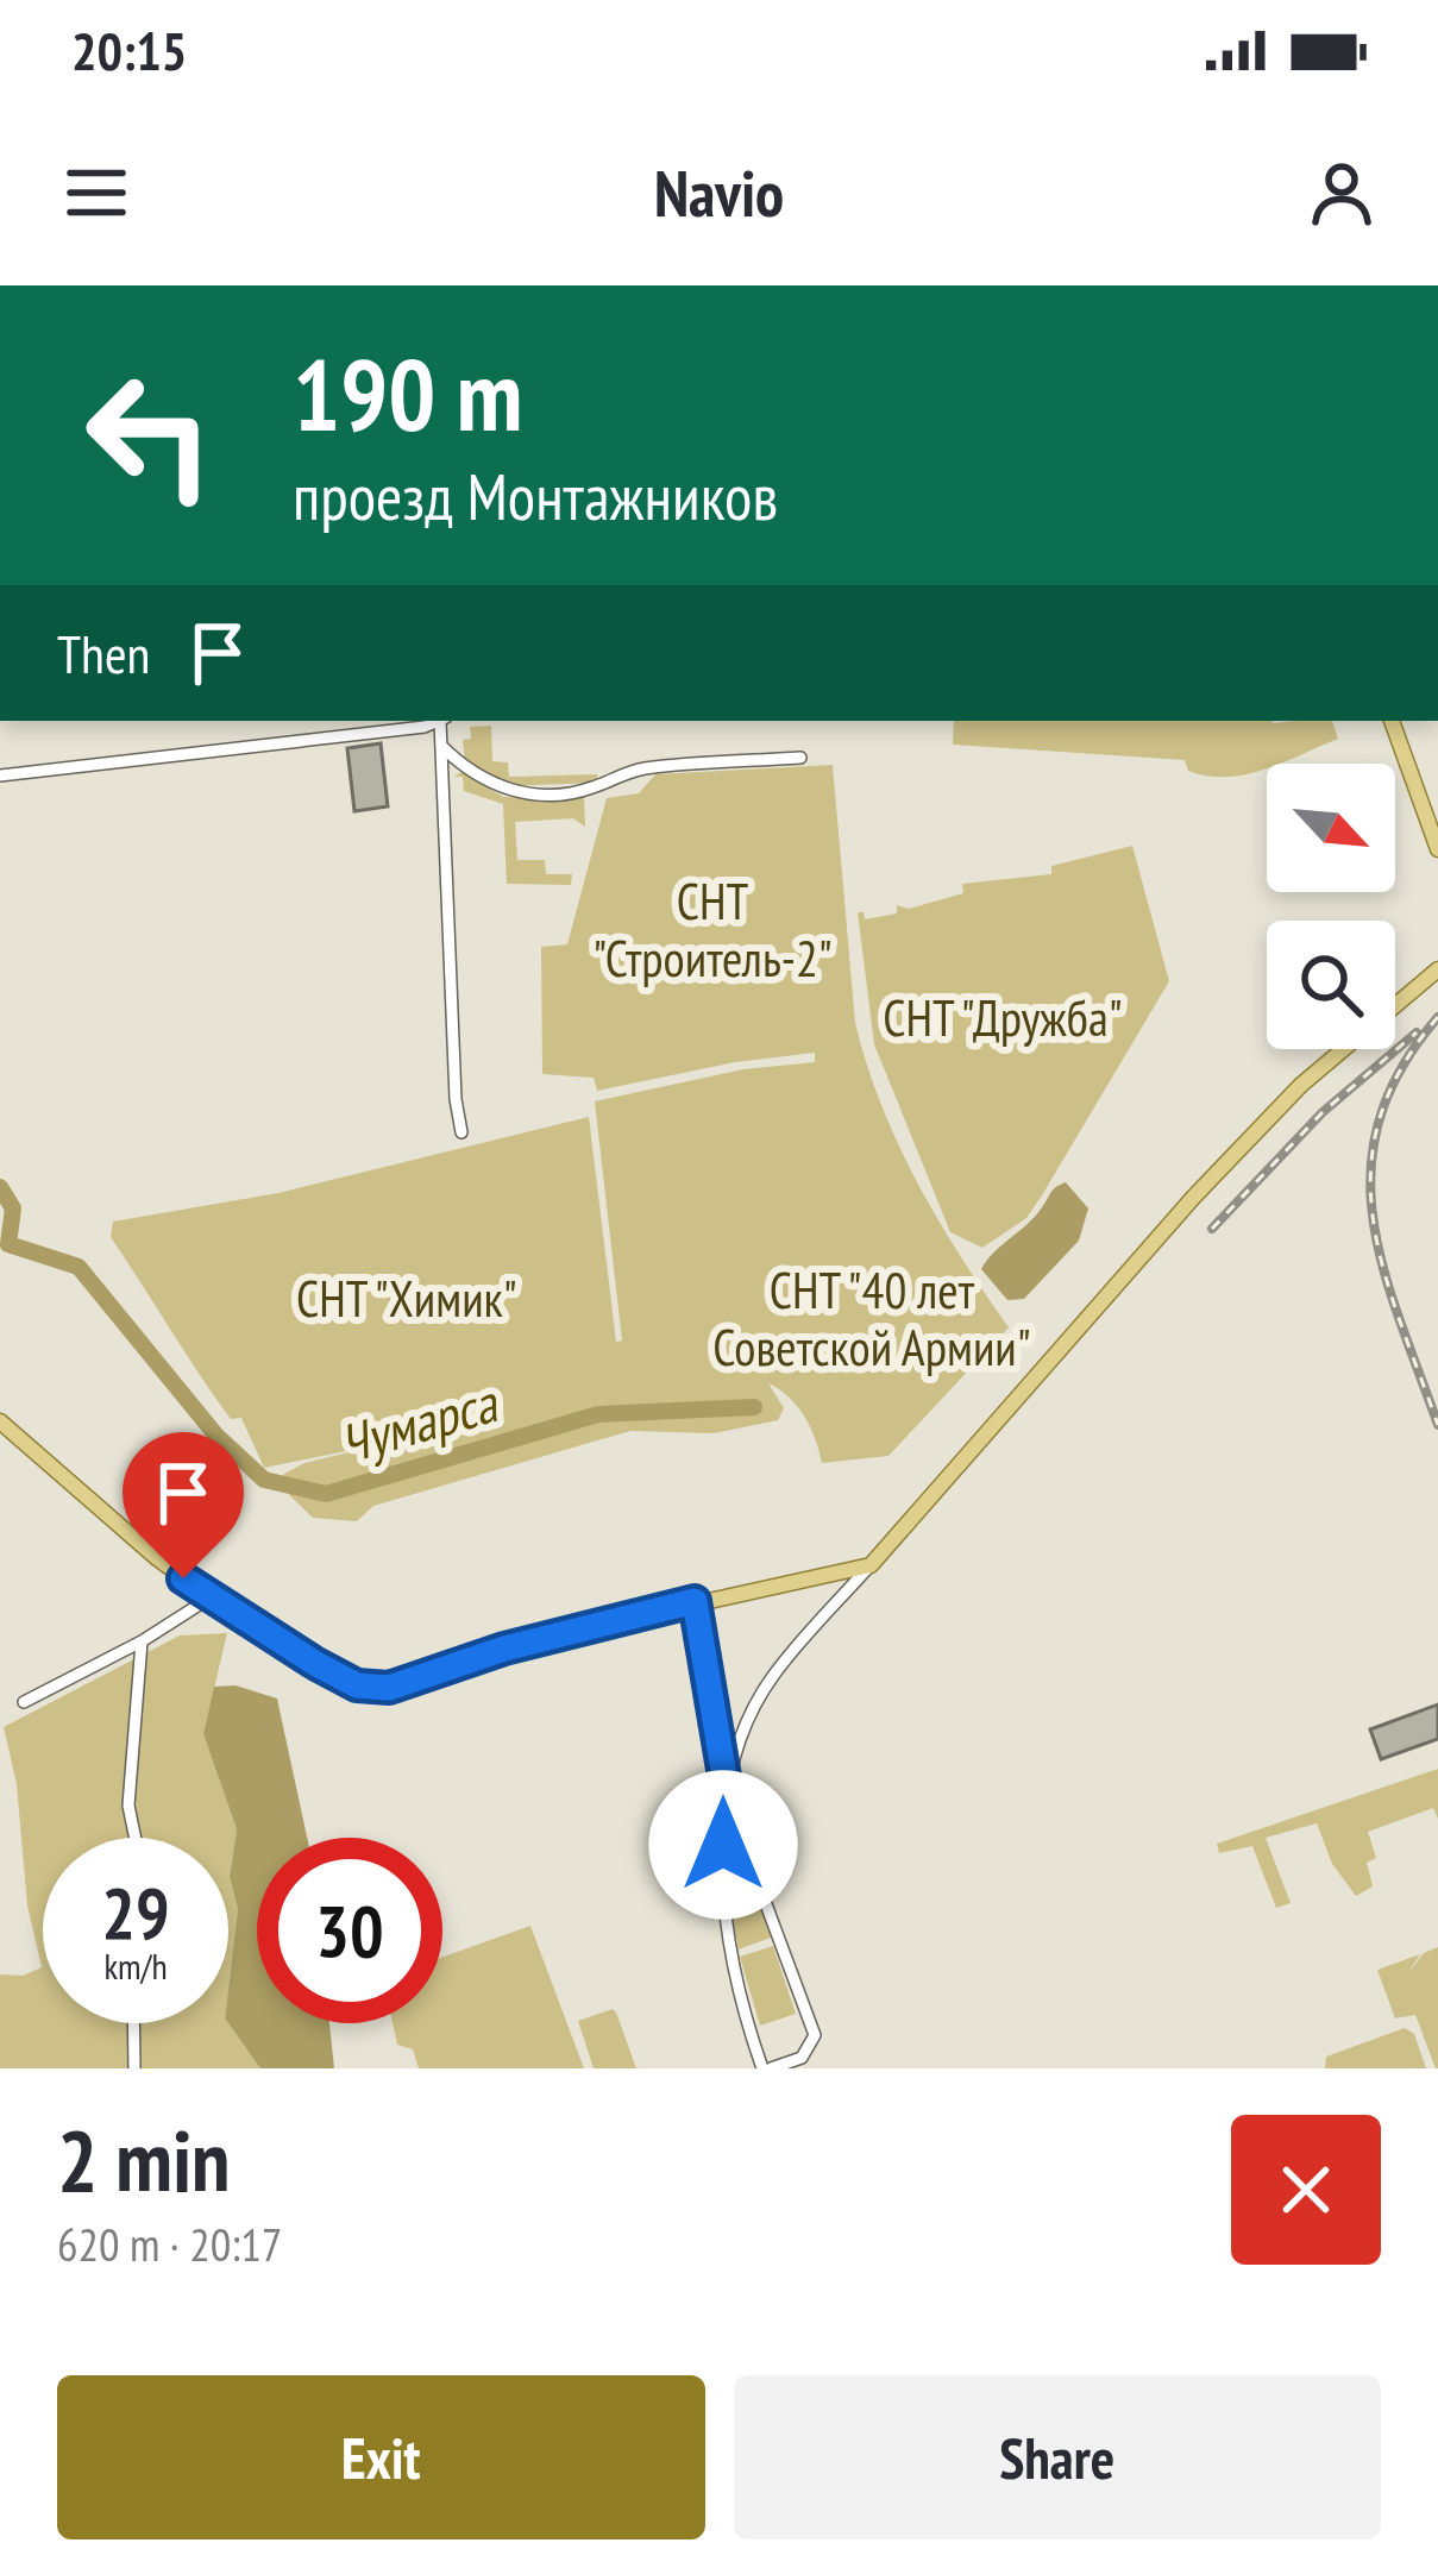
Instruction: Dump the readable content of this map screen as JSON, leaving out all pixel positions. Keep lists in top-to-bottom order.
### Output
{
  "water": ["Чумарса"],
  "parks": [
    "СНТ \"Строитель-2\"",
    "СНТ \"Дружба\"",
    "СНТ \"40 лет Советской Армии\"",
    "СНТ \"Химик\""
  ],
  "north": "bottom right",
  "page": {
    "status": "20:15",
    "header": "Navio",
    "turn": ["190 m", "проезд Монтажников"],
    "then": "Then",
    "speed": "29 km/h",
    "limit": "30",
    "heading": ["2 min", "620 m · 20:17"],
    "buttons": ["Exit", "Share"]
  }
}
